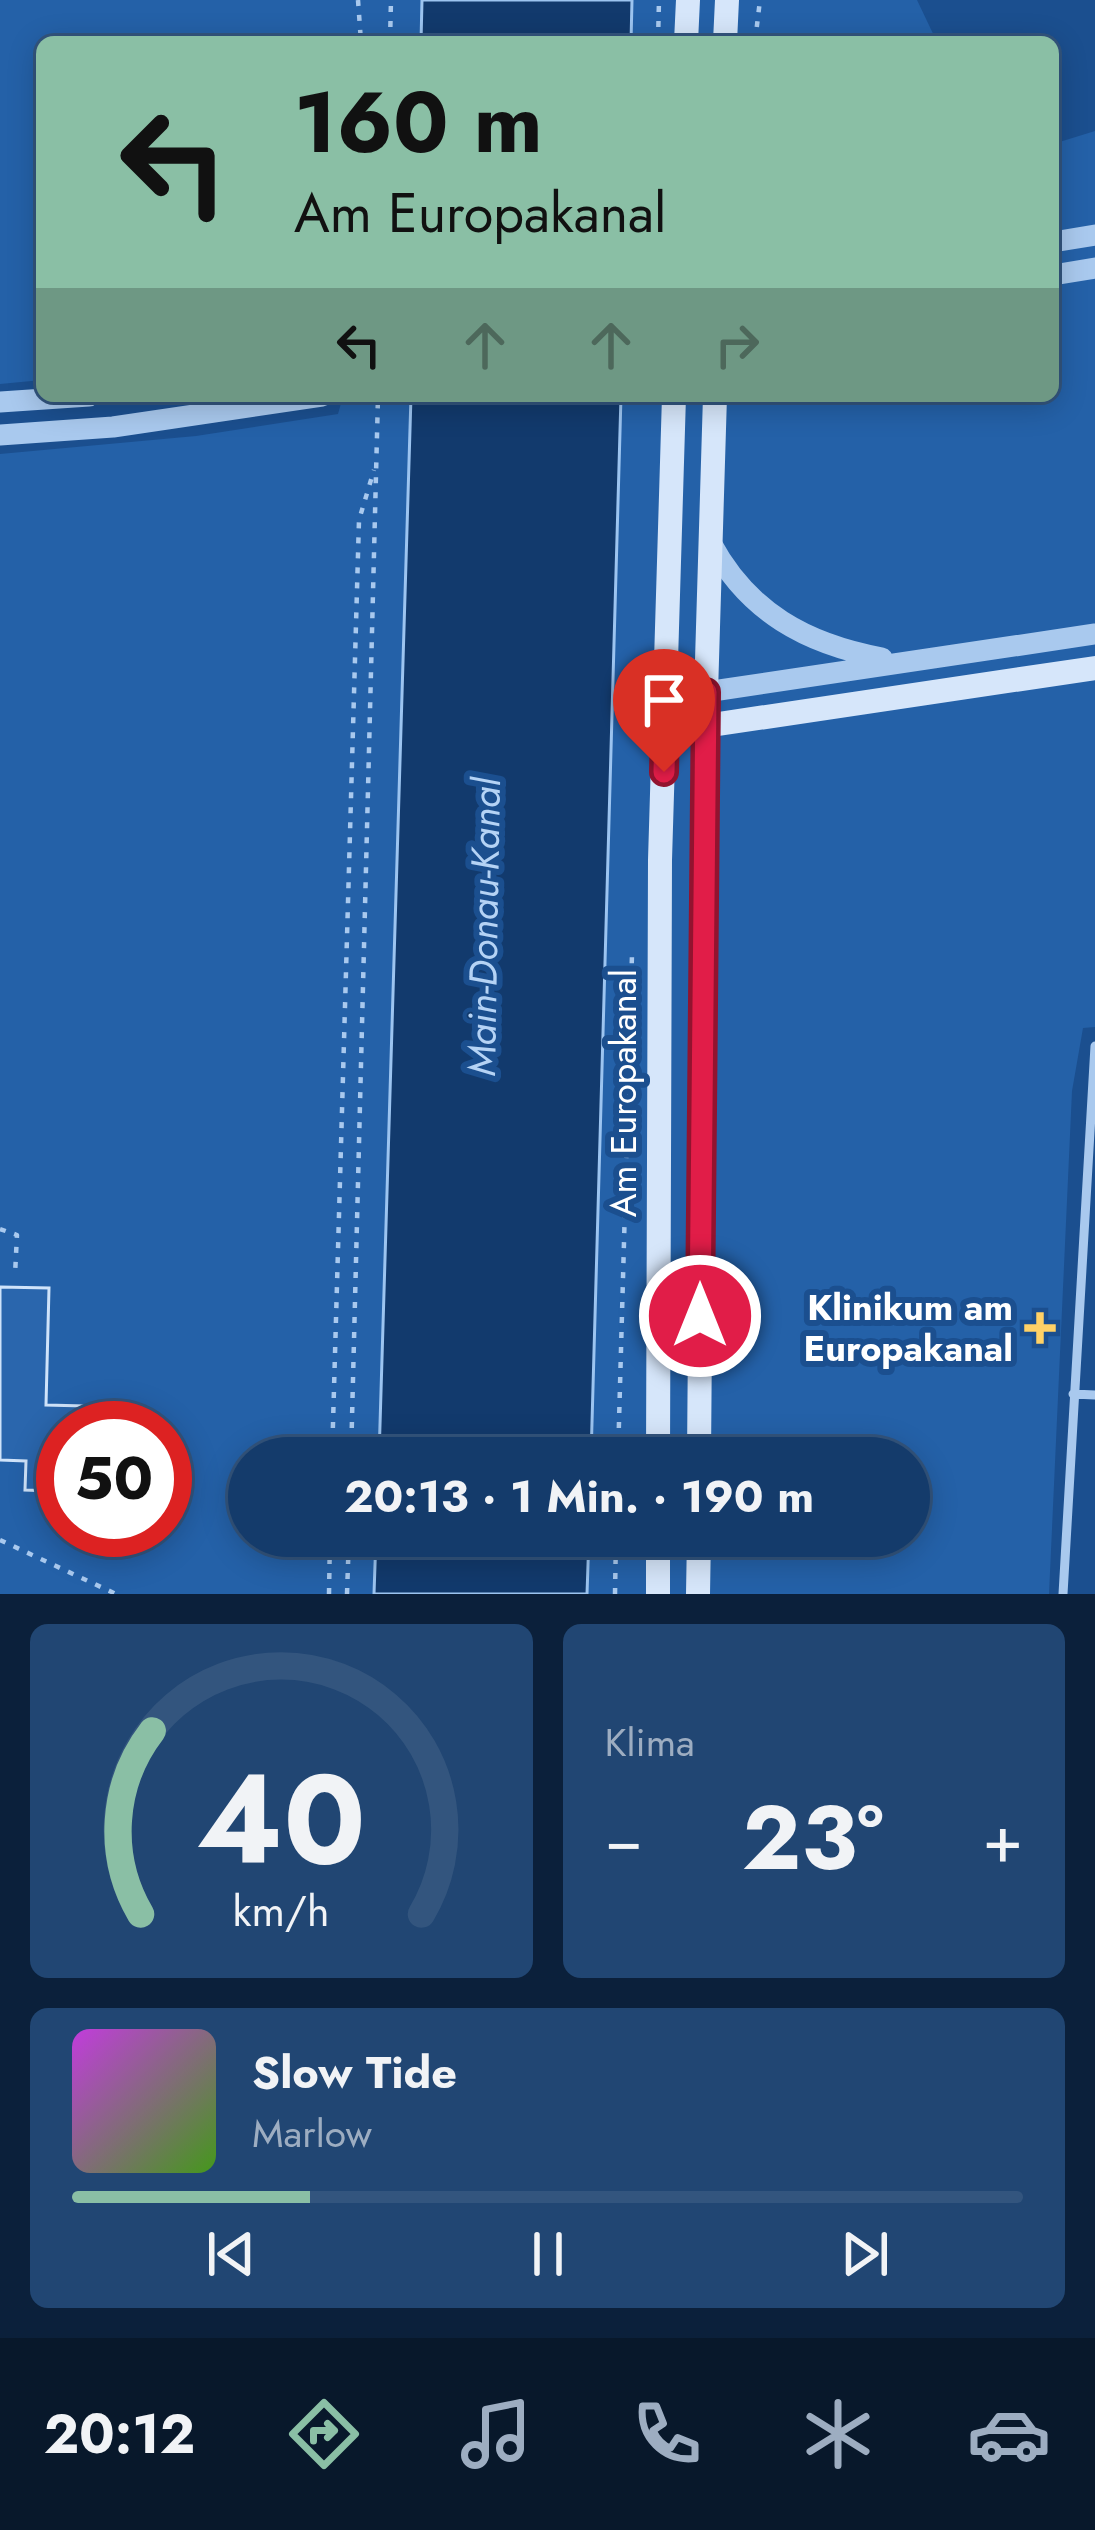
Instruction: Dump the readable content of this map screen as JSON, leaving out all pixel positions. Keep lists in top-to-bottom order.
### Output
{
  "streets": {
    "main road": ["Am Europakanal"]
  },
  "water": ["Main-Donau-Kanal"],
  "places": {
    "health": ["Klinikum am Europakanal"]
  },
  "page": {
    "turn": ["160 m", "Am Europakanal"],
    "limit": "50",
    "trip": "20:13 · 1 Min. · 190 m",
    "tile": "Klima",
    "heat": ["−", "23°", "+"],
    "song": ["Slow Tide", "Marlow"],
    "tabs": "20:12",
    "gauge": ["40", "km/h"]
  }
}
